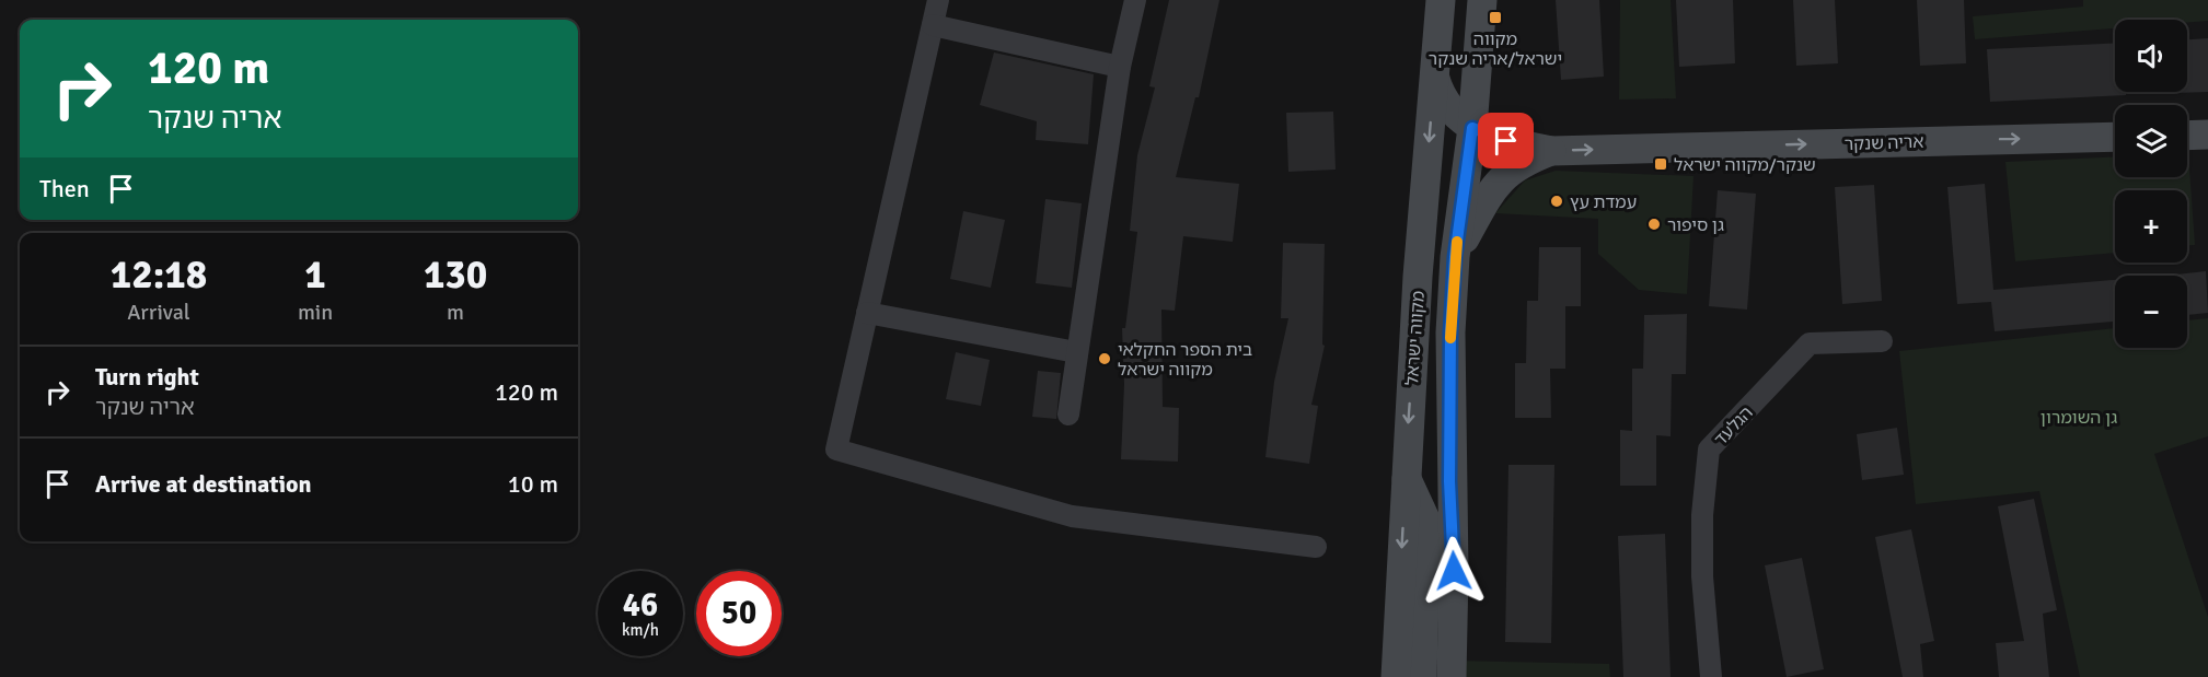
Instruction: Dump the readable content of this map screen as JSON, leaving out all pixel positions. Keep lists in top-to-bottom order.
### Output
{
  "streets": {
    "main road": ["אריה שנקר", "מקווה ישראל"],
    "street": ["הגלעד"]
  },
  "crossings": [
    ["אריה שנקר", "מקווה ישראל"]
  ],
  "one_way": ["אריה שנקר"],
  "parks": ["גן השומרון"],
  "places": {
    "transit": ["מקווה ישראל/אריה שנקר", "שנקר/מקווה ישראל"],
    "other": ["עמדת עץ", "גן סיפור", "בית הספר החקלאי מקווה ישראל"]
  },
  "page": {
    "map_buttons": ["+", "−"],
    "turn": ["120 m", "אריה שנקר"],
    "then": "Then",
    "eta": [
      "12:18",
      "Arrival",
      "1",
      "min",
      "130",
      "m"
    ],
    "list": [
      {
        "name": "Turn right",
        "note": "אריה שנקר",
        "value": "120 m"
      },
      {
        "name": "Arrive at destination",
        "value": "10 m"
      }
    ],
    "speed": "46 km/h",
    "limit": "50"
  }
}
